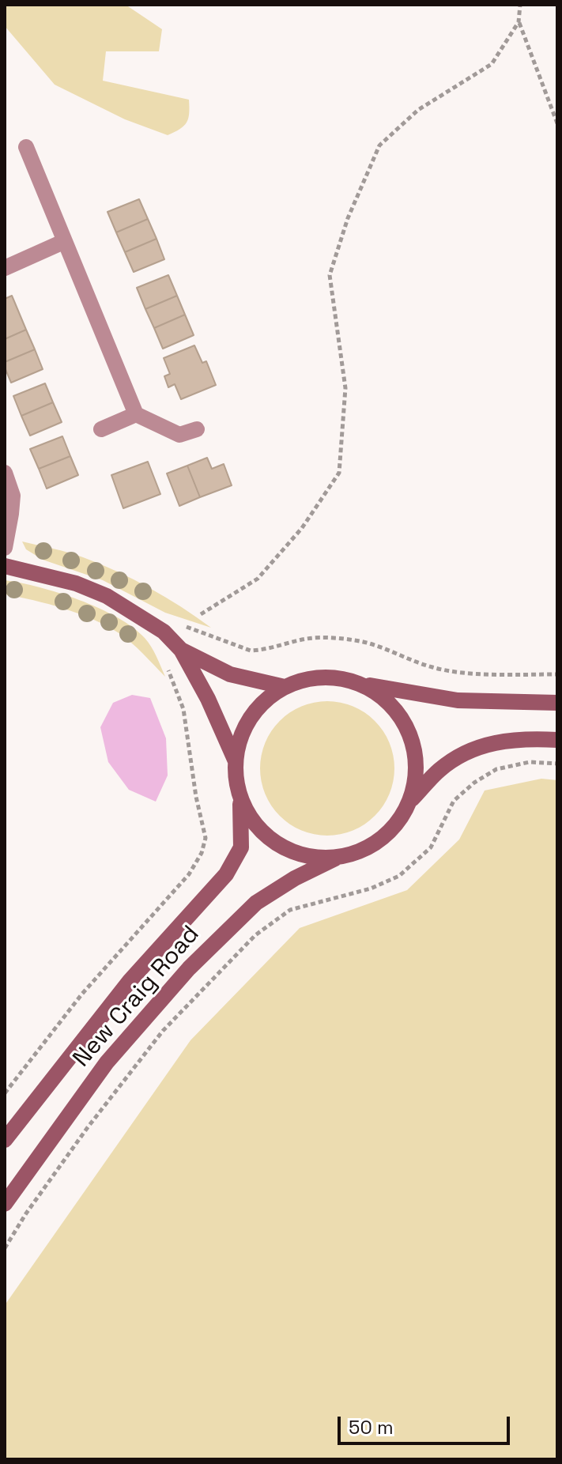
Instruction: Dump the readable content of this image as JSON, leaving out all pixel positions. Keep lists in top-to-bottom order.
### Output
{
  "streets": {
    "street": ["New Craig Road"]
  },
  "scale_bar": "50 m"
}
